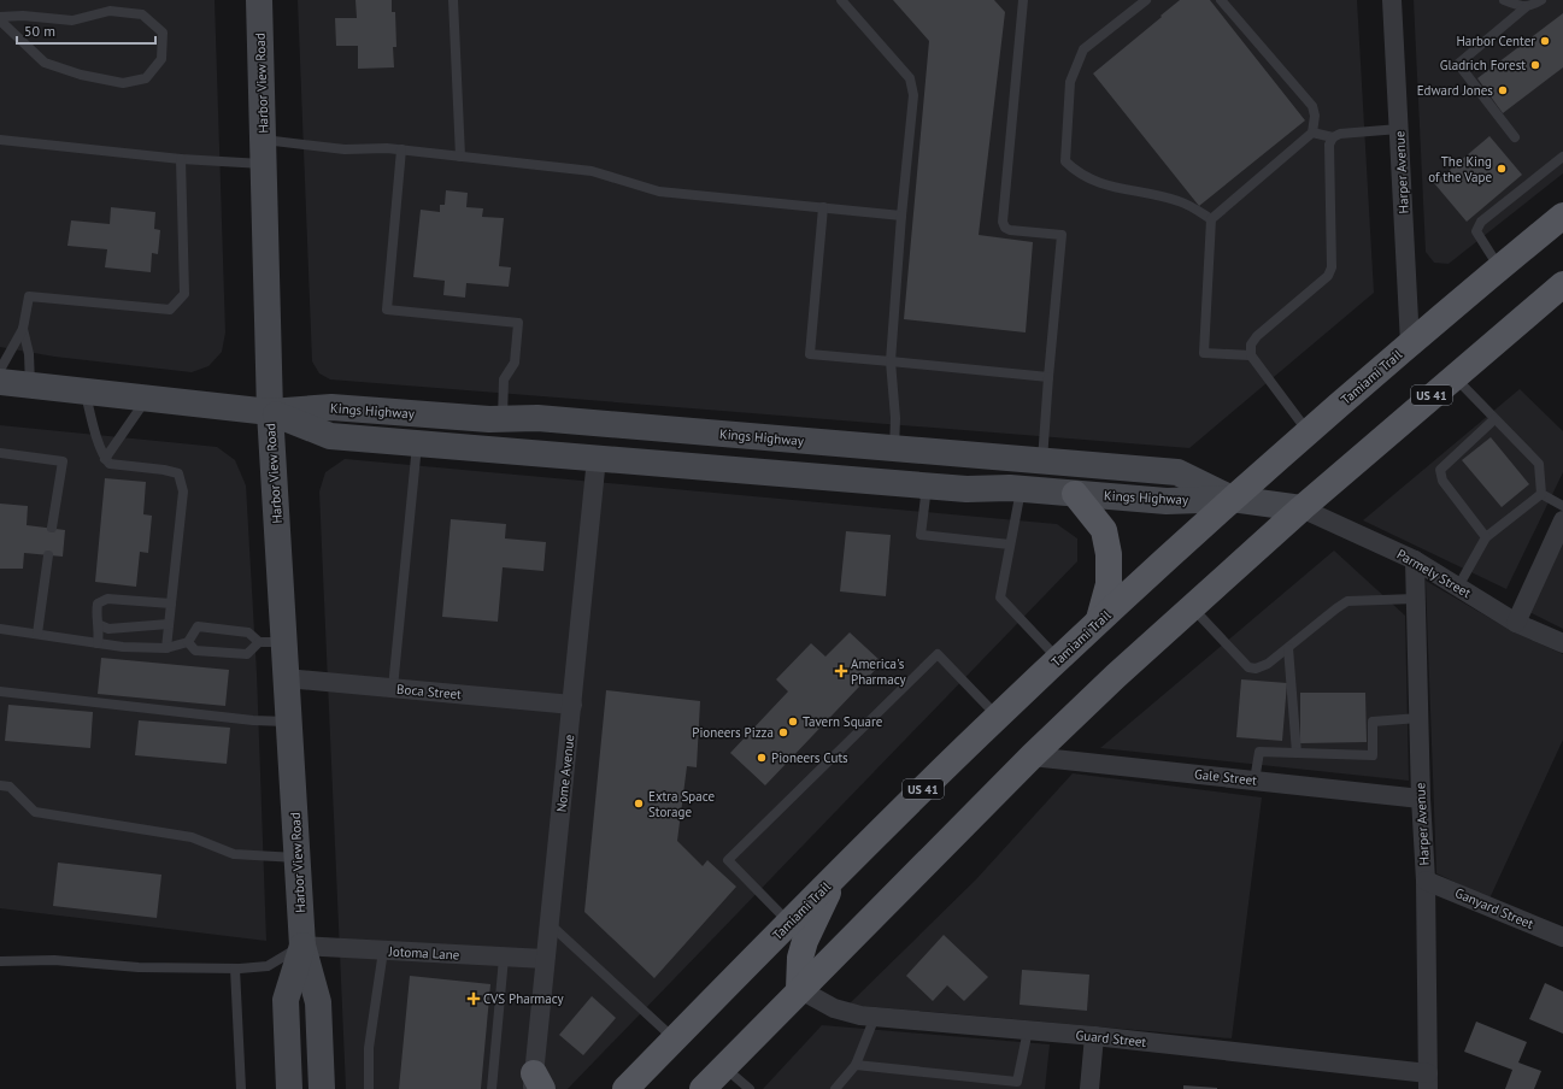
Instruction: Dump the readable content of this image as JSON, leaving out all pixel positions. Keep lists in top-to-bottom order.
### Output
{
  "streets": {
    "main road": [
      "Harbor View Road",
      "Tamiami Trail",
      "US 41",
      "Kings Highway"
    ],
    "street": [
      "Harper Avenue",
      "Parmely Street",
      "Boca Street",
      "Nome Avenue",
      "Gale Street",
      "Ganyard Street",
      "Jotoma Lane",
      "Guard Street"
    ]
  },
  "crossings": [
    ["Harbor View Road", "Kings Highway"],
    ["Harbor View Road", "Boca Street"],
    ["Harbor View Road", "Jotoma Lane"],
    ["Harper Avenue", "Tamiami Trail"],
    ["Harper Avenue", "Parmely Street"],
    ["Harper Avenue", "Gale Street"],
    ["Harper Avenue", "Ganyard Street"],
    ["Harper Avenue", "Guard Street"],
    ["Tamiami Trail", "Kings Highway"],
    ["US 41", "Parmely Street"],
    ["US 41", "Gale Street"],
    ["US 41", "Guard Street"],
    ["Kings Highway", "Nome Avenue"],
    ["Boca Street", "Nome Avenue"],
    ["Nome Avenue", "Jotoma Lane"]
  ],
  "places": {
    "other": [
      "Harbor Center",
      "Gladrich Forest",
      "Edward Jones",
      "The King of the Vape",
      "Tavern Square",
      "Pioneers Pizza",
      "Pioneers Cuts",
      "Extra Space Storage"
    ],
    "health": ["America's Pharmacy", "CVS Pharmacy"]
  },
  "scale_bar": "50 m"
}
